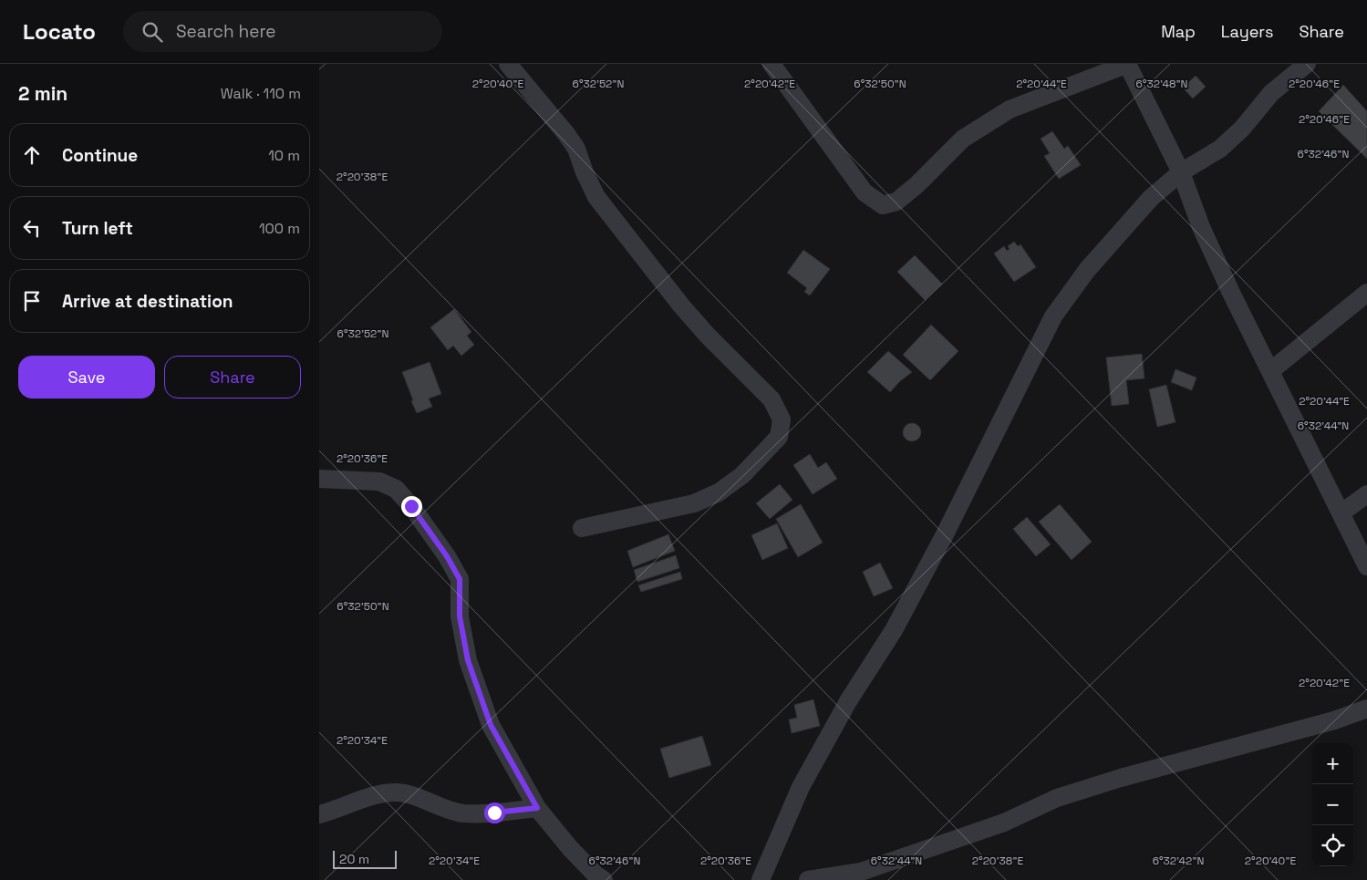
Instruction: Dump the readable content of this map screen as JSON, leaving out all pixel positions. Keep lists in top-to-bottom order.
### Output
{
  "scale_bar": "20 m",
  "page": {
    "header": "Locato",
    "search": "Search here",
    "nav": ["Map", "Layers", "Share"],
    "heading": ["2 min", "Walk · 110 m"],
    "list": [
      ["Continue", "10 m"],
      ["Turn left", "100 m"],
      "Arrive at destination"
    ],
    "buttons": ["Save", "Share"],
    "map_buttons": ["+", "−"],
    "scale": "20 m"
  },
  "coordinates": [
    "6°32'52\"N",
    "6°32'50\"N",
    "6°32'48\"N",
    "2°20'42\"E",
    "2°20'44\"E",
    "2°20'46\"E",
    "2°20'40\"E",
    "6°32'46\"N",
    "2°20'38\"E",
    "6°32'44\"N",
    "2°20'36\"E",
    "2°20'34\"E",
    "6°32'42\"N"
  ]
}
